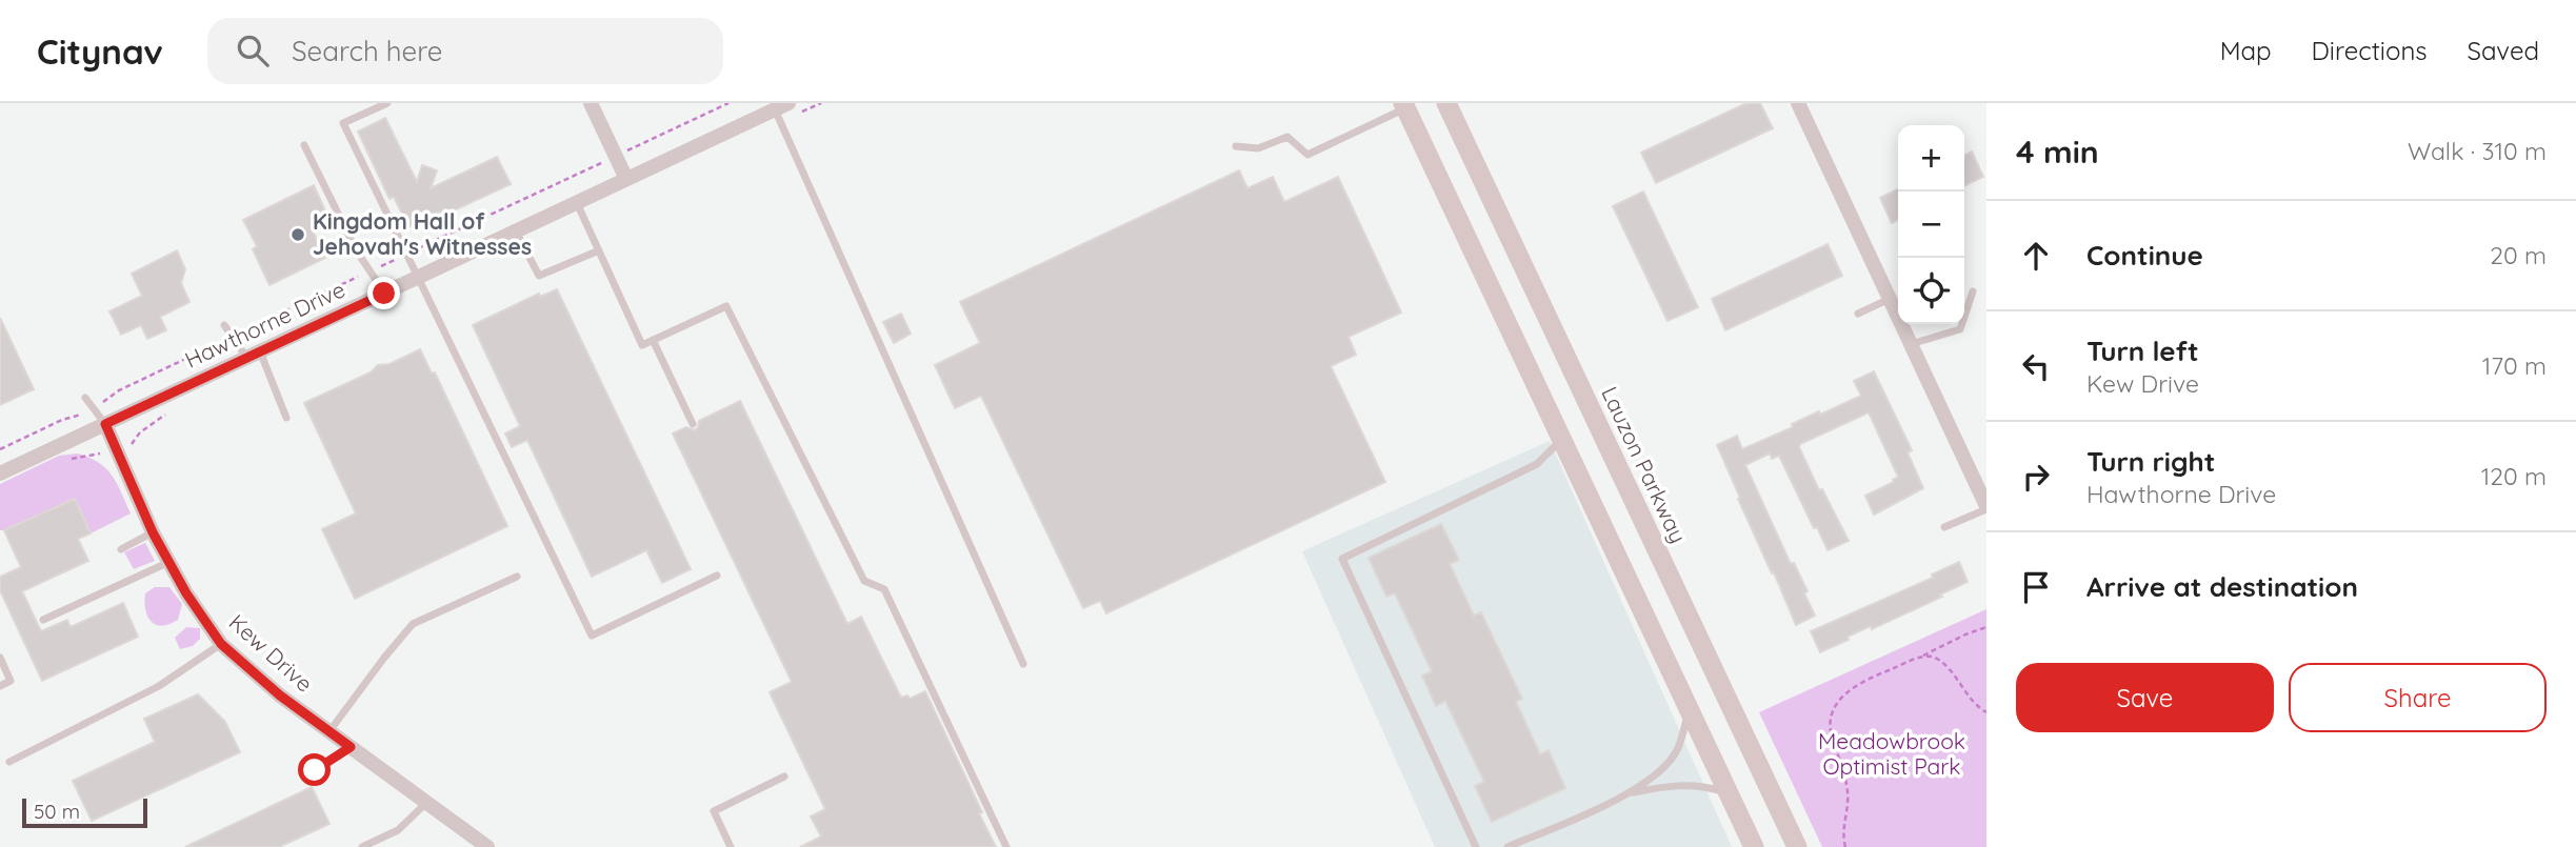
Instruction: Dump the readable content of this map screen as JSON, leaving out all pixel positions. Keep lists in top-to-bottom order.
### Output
{
  "streets": {
    "main road": ["Lauzon Parkway"],
    "street": ["Hawthorne Drive", "Kew Drive"]
  },
  "crossings": [
    ["Hawthorne Drive", "Kew Drive"]
  ],
  "parks": ["Meadowbrook Optimist Park"],
  "places": ["Kingdom Hall of Jehovah's Witnesses"],
  "scale_bar": "50 m",
  "page": {
    "header": "Citynav",
    "search": "Search here",
    "nav": ["Map", "Directions", "Saved"],
    "heading": ["4 min", "Walk · 310 m"],
    "map_buttons": ["+", "−"],
    "list": [
      ["Continue", "20 m"],
      ["Turn left", "Kew Drive", "170 m"],
      ["Turn right", "Hawthorne Drive", "120 m"],
      "Arrive at destination"
    ],
    "buttons": ["Save", "Share"],
    "scale": "50 m"
  }
}
